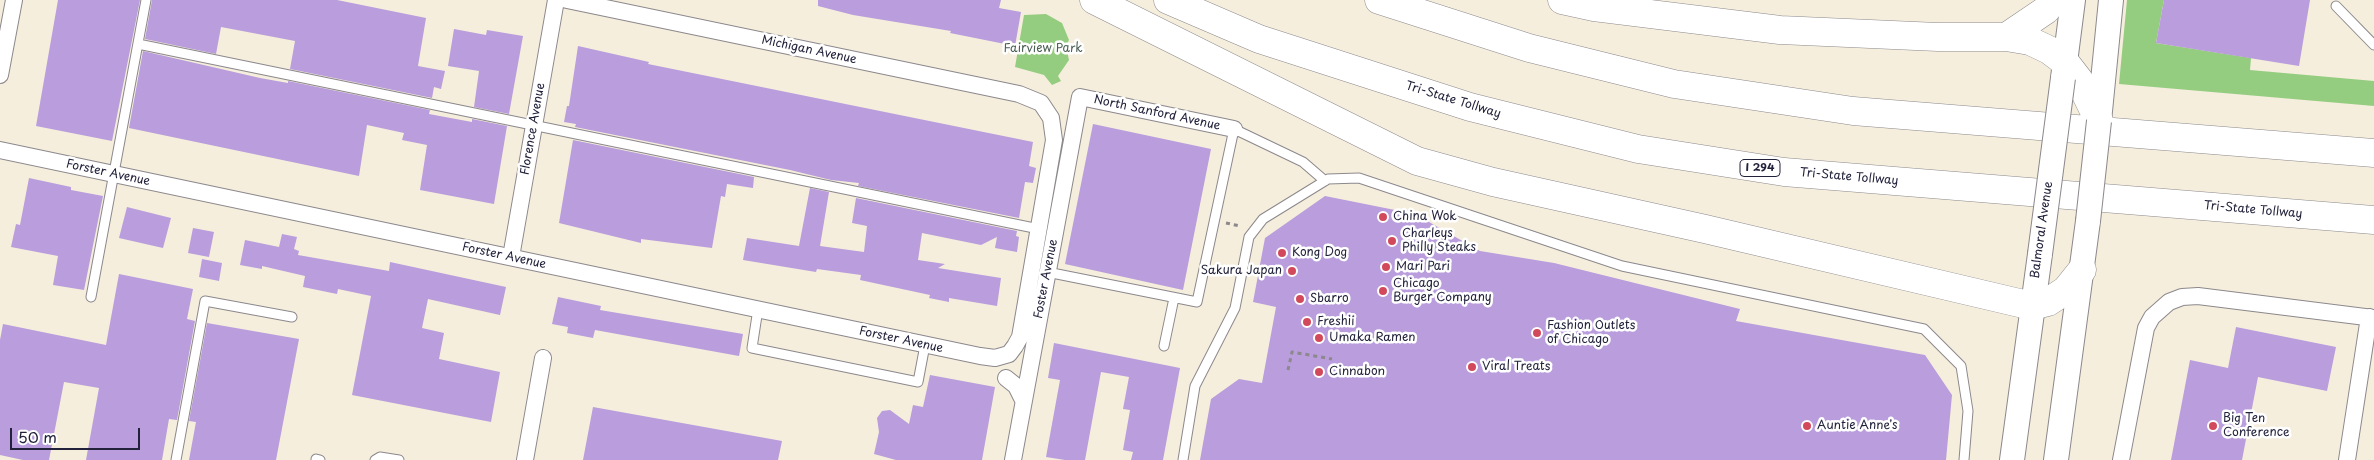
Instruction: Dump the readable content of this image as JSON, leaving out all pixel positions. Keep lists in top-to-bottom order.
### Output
{
  "streets": {
    "highway": ["Tri-State Tollway", "I 294"],
    "street": [
      "Michigan Avenue",
      "North Sanford Avenue",
      "Florence Avenue",
      "Forster Avenue",
      "Balmoral Avenue",
      "Foster Avenue"
    ]
  },
  "crossings": [
    ["Michigan Avenue", "Foster Avenue"],
    ["North Sanford Avenue", "Foster Avenue"],
    ["Florence Avenue", "Forster Avenue"],
    ["Forster Avenue", "Foster Avenue"]
  ],
  "parks": ["Fairview Park"],
  "places": [
    "China Wok",
    "Charleys Philly Steaks",
    "Kong Dog",
    "Mari Pari",
    "Sakura Japan",
    "Chicago Burger Company",
    "Sbarro",
    "Freshii",
    "Fashion Outlets of Chicago",
    "Umaka Ramen",
    "Viral Treats",
    "Cinnabon",
    "Auntie Anne's",
    "Big Ten Conference"
  ],
  "scale_bar": "50 m"
}
